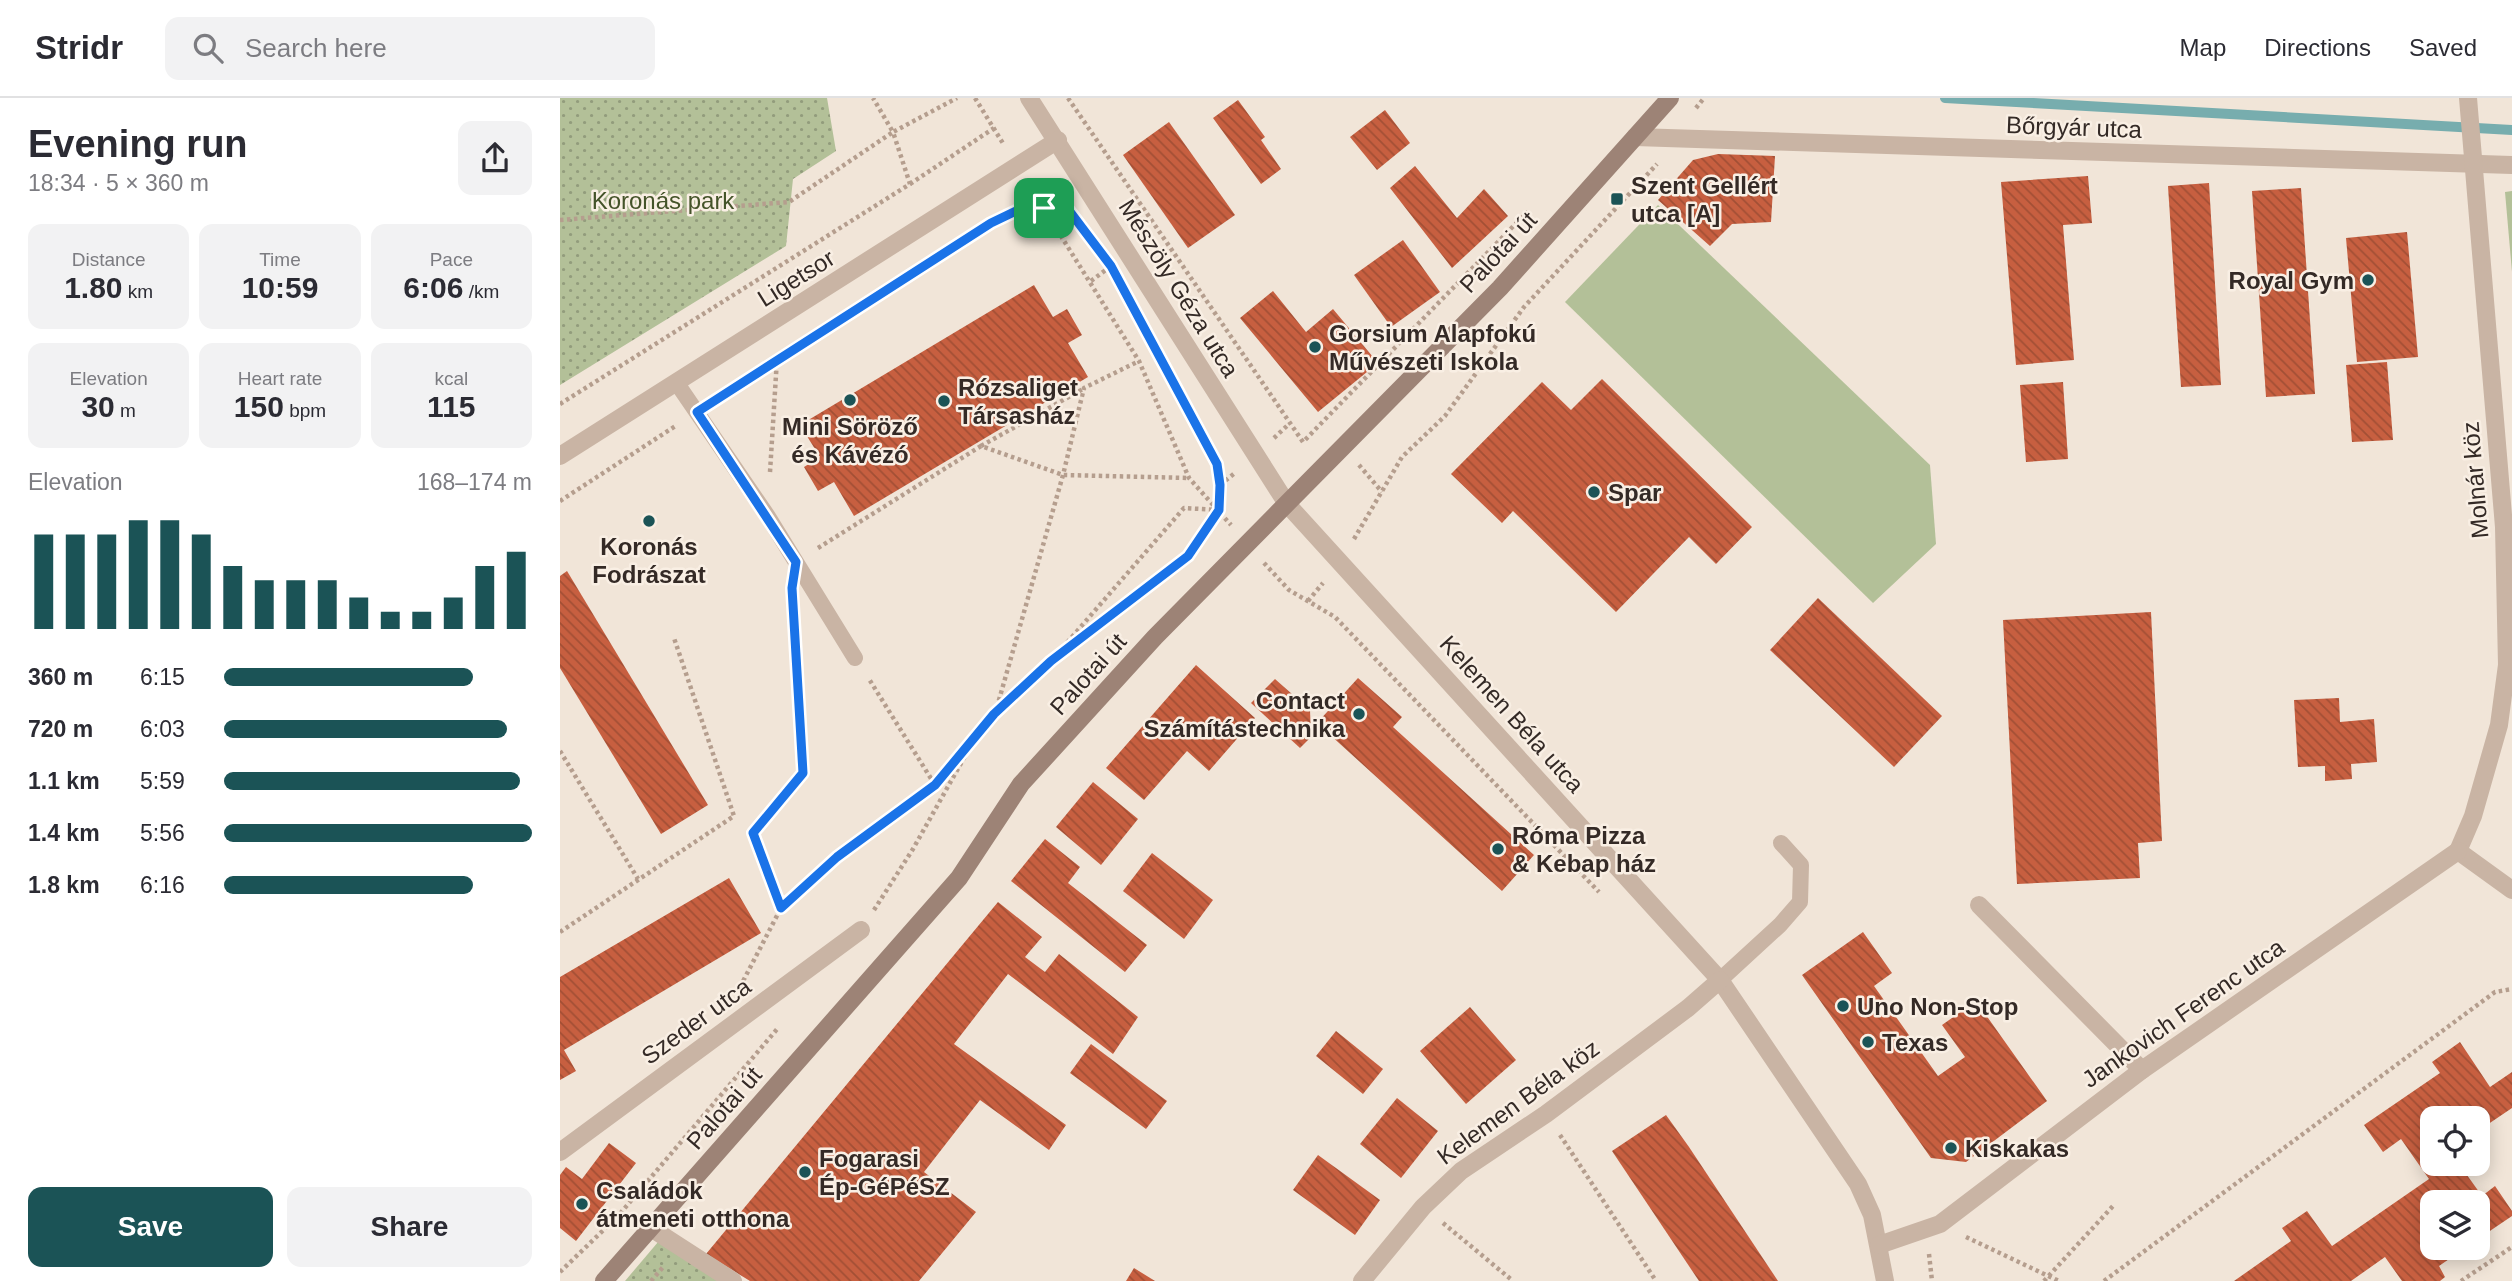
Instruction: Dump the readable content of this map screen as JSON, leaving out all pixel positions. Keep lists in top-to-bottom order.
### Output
{
  "streets": {
    "main road": ["Palotai út"],
    "street": [
      "Bőrgyár utca",
      "Ligetsor",
      "Mészöly Géza utca",
      "Molnár köz",
      "Kelemen Béla utca",
      "Jankovich Ferenc utca",
      "Szeder utca",
      "Kelemen Béla köz"
    ]
  },
  "crossings": [
    ["Bőrgyár utca", "Palotai út"],
    ["Bőrgyár utca", "Molnár köz"],
    ["Palotai út", "Mészöly Géza utca"],
    ["Palotai út", "Kelemen Béla utca"],
    ["Ligetsor", "Mészöly Géza utca"],
    ["Mészöly Géza utca", "Kelemen Béla utca"],
    ["Molnár köz", "Jankovich Ferenc utca"],
    ["Kelemen Béla utca", "Jankovich Ferenc utca"],
    ["Kelemen Béla utca", "Kelemen Béla köz"]
  ],
  "parks": ["Koronás park"],
  "places": {
    "transit": ["Szent Gellért utca [A]"],
    "other": [
      "Royal Gym",
      "Gorsium Alapfokú Művészeti Iskola",
      "Mini Söröző és Kávézó",
      "Rózsaliget Társasház",
      "Spar",
      "Koronás Fodrászat",
      "Contact Számítástechnika",
      "Róma Pizza & Kebap ház",
      "Uno Non-Stop",
      "Texas",
      "Kiskakas",
      "Fogarasi Ép-GéPéSZ",
      "Családok átmeneti otthona"
    ]
  },
  "page": {
    "header": "Stridr",
    "search": "Search here",
    "nav": ["Map", "Directions", "Saved"],
    "heading": ["Evening run", "18:34 · 5 × 360 m"],
    "stats": [
      ["Distance", "1.80 km"],
      ["Time", "10:59"],
      ["Pace", "6:06 /km"],
      ["Elevation", "30 m"],
      ["Heart rate", "150 bpm"],
      ["kcal", "115"]
    ],
    "chart": ["Elevation", "168–174 m"],
    "list": [
      {
        "name": "360 m",
        "note": "6:15"
      },
      {
        "name": "720 m",
        "note": "6:03"
      },
      {
        "name": "1.1 km",
        "note": "5:59"
      },
      {
        "name": "1.4 km",
        "note": "5:56"
      },
      {
        "name": "1.8 km",
        "note": "6:16"
      }
    ],
    "buttons": ["Save", "Share"]
  }
}
